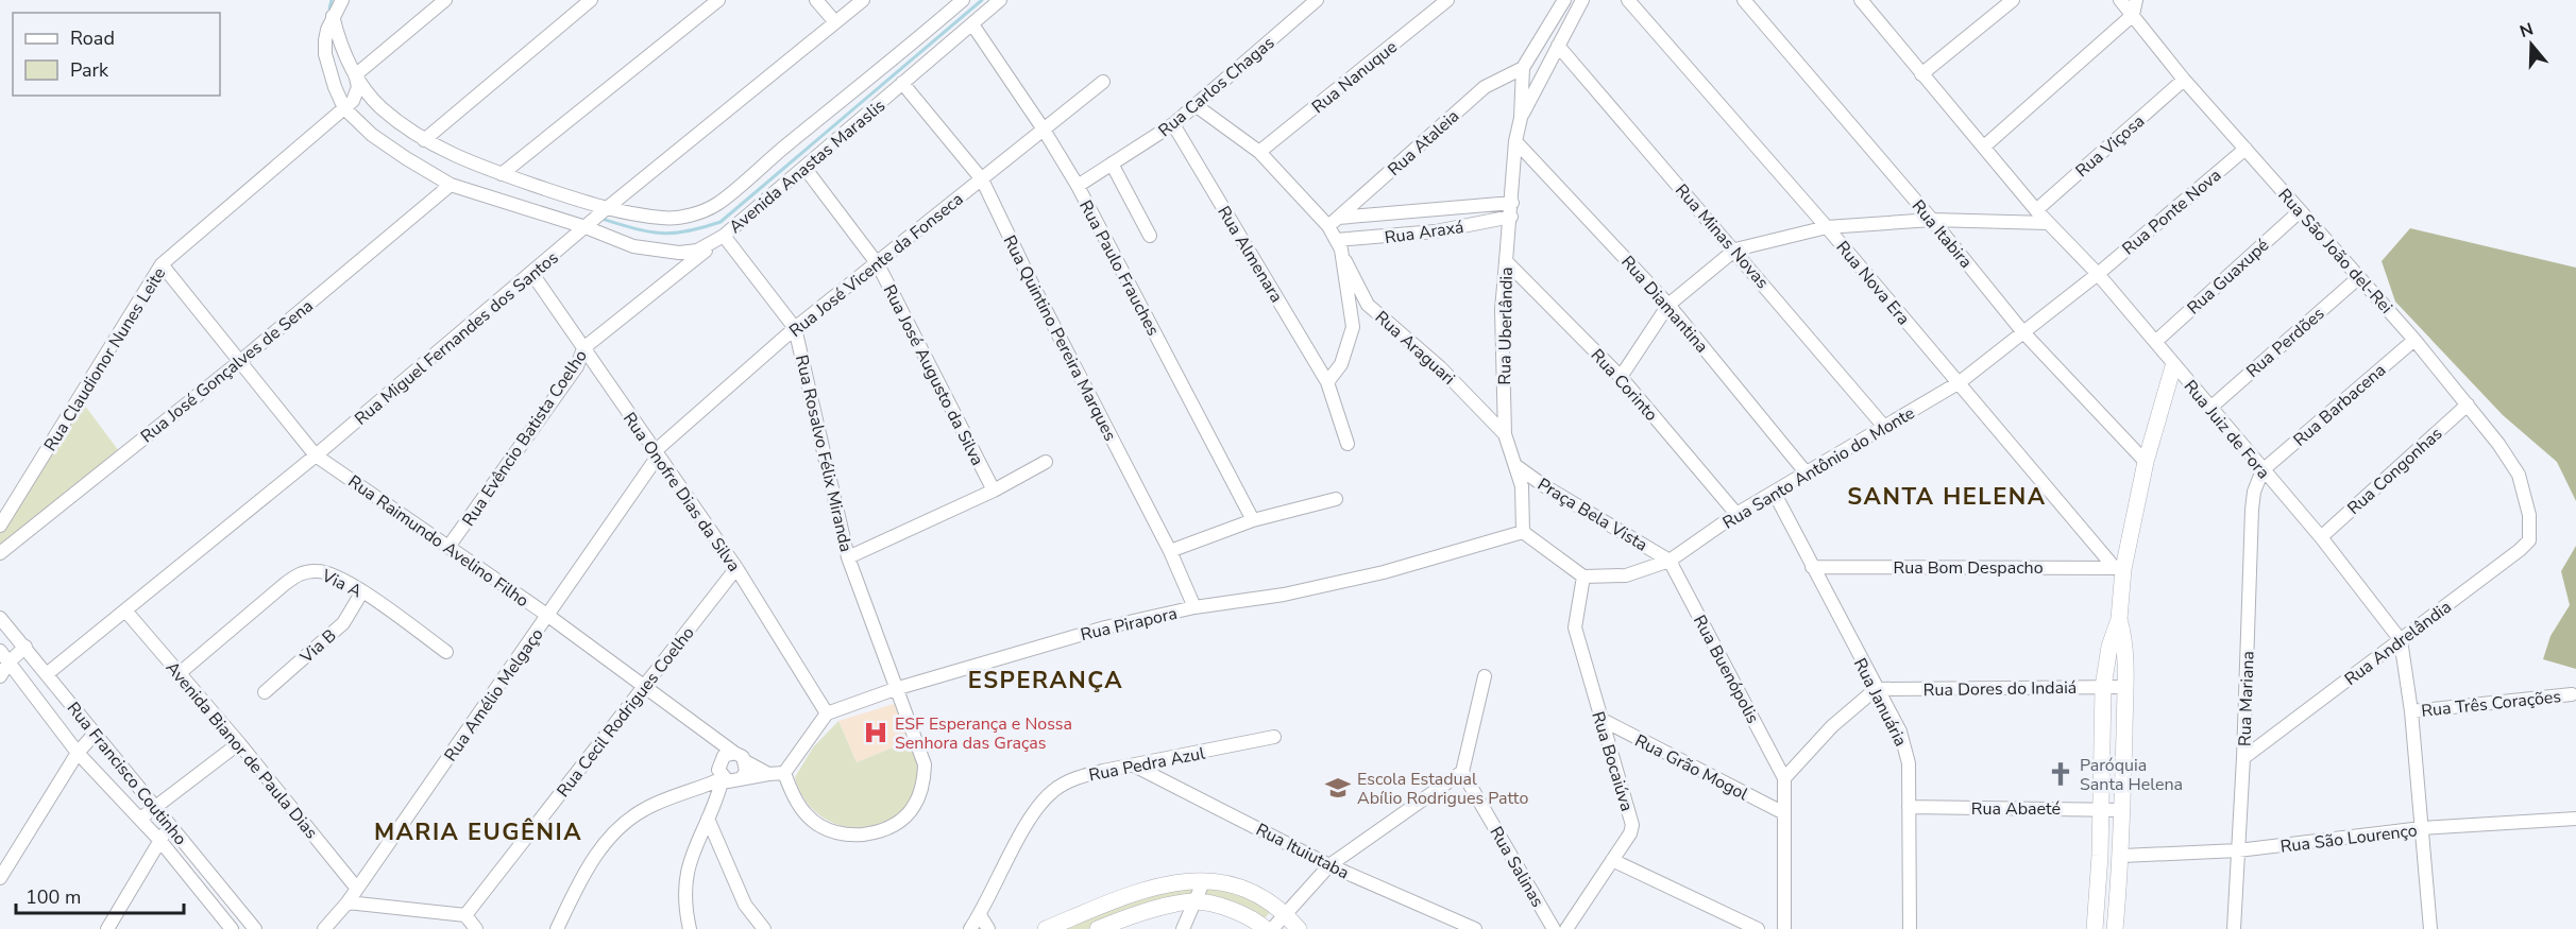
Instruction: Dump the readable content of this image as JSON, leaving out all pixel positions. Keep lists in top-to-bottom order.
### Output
{
  "streets": {
    "street": [
      "Rua Nanuque",
      "Rua Carlos Chagas",
      "Rua Ataleia",
      "Rua Viçosa",
      "Avenida Anastas Maraslis",
      "Rua Ponte Nova",
      "Rua Araxá",
      "Rua Itabira",
      "Rua Minas Novas",
      "Rua São João del-Rei",
      "Rua Almenara",
      "Rua José Vicente da Fonseca",
      "Rua Paulo Frauches",
      "Rua Guaxupé",
      "Rua Nova Era",
      "Rua Diamantina",
      "Rua Uberlândia",
      "Rua Miguel Fernandes dos Santos",
      "Rua Quintino Pereira Marques",
      "Rua Perdões",
      "Rua Araguari",
      "Rua Claudionor Nunes Leite",
      "Rua José Gonçalves de Sena",
      "Rua José Augusto da Silva",
      "Rua Corinto",
      "Rua Barbacena",
      "Rua Juiz de Fora",
      "Rua Evêncio Batista Coelho",
      "Rua Rosalvo Félix Miranda",
      "Rua Santo Antônio do Monte",
      "Rua Congonhas",
      "Rua Onofre Dias da Silva",
      "Praça Bela Vista",
      "Rua Raimundo Avelino Filho",
      "Rua Bom Despacho",
      "Via A",
      "Rua Pirapora",
      "Rua Andrelândia",
      "Via B",
      "Rua Buenópolis",
      "Rua Dores do Indaiá",
      "Rua Amélio Melgaço",
      "Rua Mariana",
      "Rua Januária",
      "Rua Três Corações",
      "Rua Cecil Rodrigues Coelho",
      "Avenida Bianor de Paula Dias",
      "Rua Bocaiúva",
      "Rua Pedra Azul",
      "Rua Grão Mogol",
      "Rua Francisco Coutinho",
      "Rua Abaeté",
      "Rua São Lourenço",
      "Rua Ituiutaba",
      "Rua Salinas"
    ]
  },
  "crossings": [
    ["Rua Carlos Chagas", "Rua Almenara"],
    ["Rua Carlos Chagas", "Rua Paulo Frauches"],
    ["Rua Ataleia", "Rua Araxá"],
    ["Rua Ataleia", "Rua Uberlândia"],
    ["Rua Viçosa", "Rua São João del-Rei"],
    ["Rua Viçosa", "Rua Juiz de Fora"],
    ["Avenida Anastas Maraslis", "Rua Paulo Frauches"],
    ["Avenida Anastas Maraslis", "Rua Miguel Fernandes dos Santos"],
    ["Avenida Anastas Maraslis", "Rua Quintino Pereira Marques"],
    ["Avenida Anastas Maraslis", "Rua Claudionor Nunes Leite"],
    ["Avenida Anastas Maraslis", "Rua José Gonçalves de Sena"],
    ["Avenida Anastas Maraslis", "Rua José Augusto da Silva"],
    ["Avenida Anastas Maraslis", "Rua Evêncio Batista Coelho"],
    ["Avenida Anastas Maraslis", "Rua Rosalvo Félix Miranda"],
    ["Rua Ponte Nova", "Rua São João del-Rei"],
    ["Rua Ponte Nova", "Rua Juiz de Fora"],
    ["Rua Ponte Nova", "Rua Santo Antônio do Monte"],
    ["Rua Araxá", "Rua Uberlândia"],
    ["Rua Araxá", "Rua Araguari"],
    ["Rua Itabira", "Rua Santo Antônio do Monte"],
    ["Rua Minas Novas", "Rua Uberlândia"],
    ["Rua Minas Novas", "Rua Santo Antônio do Monte"],
    ["Rua São João del-Rei", "Rua Guaxupé"],
    ["Rua São João del-Rei", "Rua Perdões"],
    ["Rua São João del-Rei", "Rua Barbacena"],
    ["Rua São João del-Rei", "Rua Congonhas"],
    ["Rua São João del-Rei", "Rua Andrelândia"],
    ["Rua José Vicente da Fonseca", "Rua Paulo Frauches"],
    ["Rua José Vicente da Fonseca", "Rua Quintino Pereira Marques"],
    ["Rua José Vicente da Fonseca", "Rua José Augusto da Silva"],
    ["Rua José Vicente da Fonseca", "Rua Rosalvo Félix Miranda"],
    ["Rua José Vicente da Fonseca", "Rua Onofre Dias da Silva"],
    ["Rua José Vicente da Fonseca", "Rua Amélio Melgaço"],
    ["Rua Guaxupé", "Rua Juiz de Fora"],
    ["Rua Nova Era", "Rua Santo Antônio do Monte"],
    ["Rua Nova Era", "Rua Bom Despacho"],
    ["Rua Diamantina", "Rua Uberlândia"],
    ["Rua Diamantina", "Rua Santo Antônio do Monte"],
    ["Rua Uberlândia", "Rua Araguari"],
    ["Rua Uberlândia", "Rua Corinto"],
    ["Rua Uberlândia", "Praça Bela Vista"],
    ["Rua Uberlândia", "Rua Pirapora"],
    ["Rua Miguel Fernandes dos Santos", "Rua Onofre Dias da Silva"],
    ["Rua Miguel Fernandes dos Santos", "Rua Raimundo Avelino Filho"],
    ["Rua Miguel Fernandes dos Santos", "Avenida Bianor de Paula Dias"],
    ["Rua Miguel Fernandes dos Santos", "Rua Francisco Coutinho"],
    ["Rua Quintino Pereira Marques", "Rua Pirapora"],
    ["Rua Perdões", "Rua Juiz de Fora"],
    ["Rua Claudionor Nunes Leite", "Rua Raimundo Avelino Filho"],
    ["Rua José Gonçalves de Sena", "Rua Raimundo Avelino Filho"],
    ["Rua Corinto", "Rua Santo Antônio do Monte"],
    ["Rua Barbacena", "Rua Juiz de Fora"],
    ["Rua Barbacena", "Rua Mariana"],
    ["Rua Juiz de Fora", "Rua Santo Antônio do Monte"],
    ["Rua Juiz de Fora", "Rua Congonhas"],
    ["Rua Juiz de Fora", "Rua Andrelândia"],
    ["Rua Juiz de Fora", "Rua Mariana"],
    ["Rua Juiz de Fora", "Rua Três Corações"],
    ["Rua Juiz de Fora", "Rua São Lourenço"],
    ["Rua Evêncio Batista Coelho", "Rua Rosalvo Félix Miranda"],
    ["Rua Evêncio Batista Coelho", "Rua Onofre Dias da Silva"],
    ["Rua Evêncio Batista Coelho", "Rua Raimundo Avelino Filho"],
    ["Rua Rosalvo Félix Miranda", "Rua Onofre Dias da Silva"],
    ["Rua Rosalvo Félix Miranda", "Rua Pirapora"],
    ["Rua Santo Antônio do Monte", "Praça Bela Vista"],
    ["Rua Santo Antônio do Monte", "Rua Buenópolis"],
    ["Rua Santo Antônio do Monte", "Rua Januária"],
    ["Rua Santo Antônio do Monte", "Rua Bocaiúva"],
    ["Rua Onofre Dias da Silva", "Rua Pirapora"],
    ["Rua Onofre Dias da Silva", "Rua Amélio Melgaço"],
    ["Rua Onofre Dias da Silva", "Rua Cecil Rodrigues Coelho"],
    ["Praça Bela Vista", "Rua Buenópolis"],
    ["Rua Raimundo Avelino Filho", "Rua Amélio Melgaço"],
    ["Rua Raimundo Avelino Filho", "Rua Cecil Rodrigues Coelho"],
    ["Rua Bom Despacho", "Rua Januária"],
    ["Via A", "Via B"],
    ["Via A", "Avenida Bianor de Paula Dias"],
    ["Rua Andrelândia", "Rua Mariana"],
    ["Rua Dores do Indaiá", "Rua Januária"],
    ["Rua Amélio Melgaço", "Avenida Bianor de Paula Dias"],
    ["Rua Mariana", "Rua São Lourenço"],
    ["Rua Januária", "Rua Abaeté"],
    ["Rua Bocaiúva", "Rua Grão Mogol"],
    ["Rua Pedra Azul", "Rua Ituiutaba"]
  ],
  "districts": ["SANTA HELENA", "ESPERANÇA", "MARIA EUGÊNIA"],
  "places": {
    "hospital": ["ESF Esperança e Nossa Senhora das Graças"],
    "church": ["Paróquia Santa Helena"],
    "school or university": ["Escola Estadual Abílio Rodrigues Patto"]
  },
  "legend": ["Road", "Park"],
  "scale_bar": "100 m",
  "north": "top"
}
